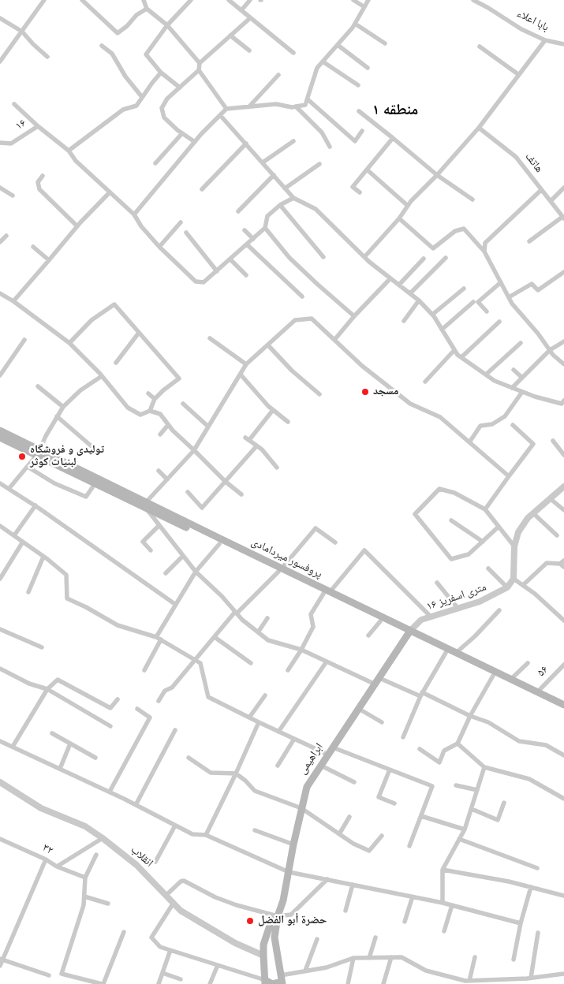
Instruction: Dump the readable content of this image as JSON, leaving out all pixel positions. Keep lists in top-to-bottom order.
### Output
{
  "streets": {
    "main road": ["پروفسور میردامادی", "ابراهیمی"],
    "street": [
      "بابا اعلاء",
      "۱۶",
      "هاتف",
      "۱۶ متری اسفریز",
      "۵۶",
      "۳۲",
      "انقلاب"
    ]
  },
  "crossings": [
    ["پروفسور میردامادی", "۱۶ متری اسفریز"],
    ["پروفسور میردامادی", "۵۶"],
    ["پروفسور میردامادی", "ابراهیمی"],
    ["۱۶ متری اسفریز", "ابراهیمی"],
    ["۳۲", "انقلاب"]
  ],
  "districts": ["منطقه ۱"],
  "places": ["مسجد", "تولیدی و فروشگاه لبنیات کوثر", "حضرة أبو الفضل"]
}
